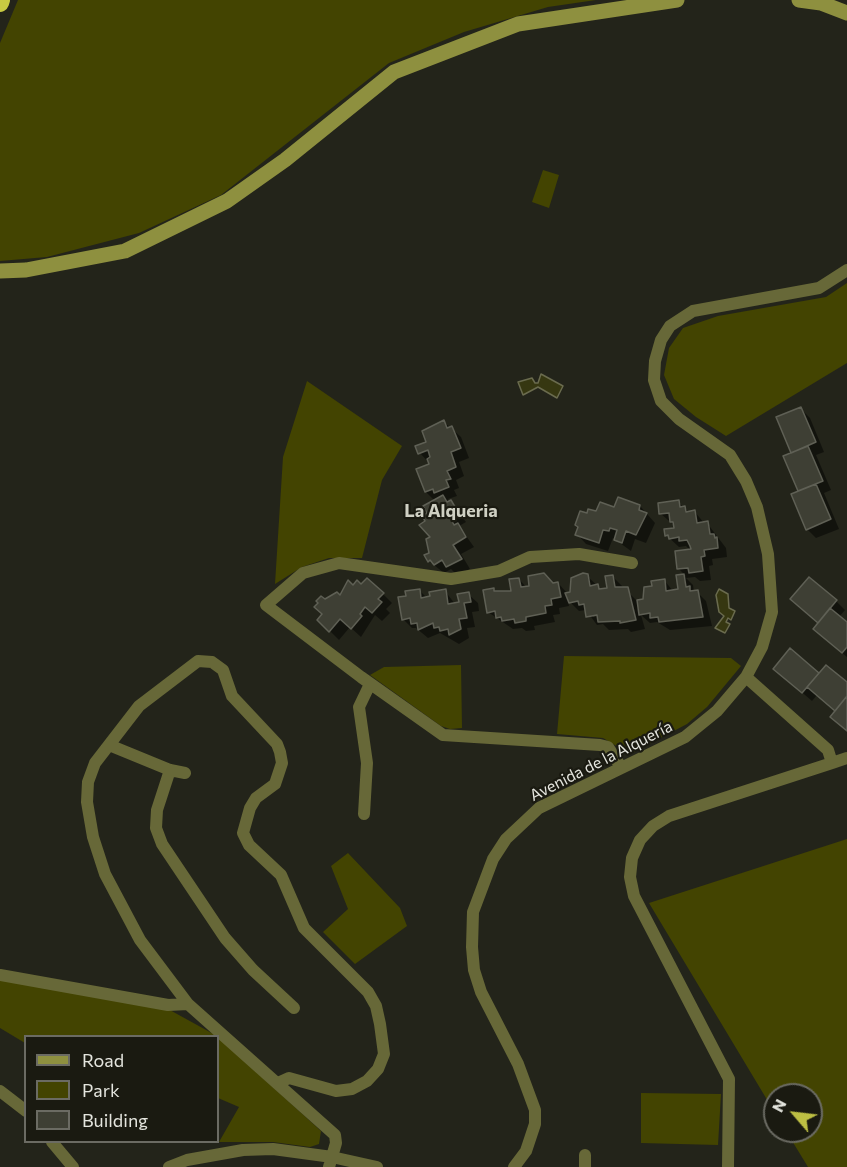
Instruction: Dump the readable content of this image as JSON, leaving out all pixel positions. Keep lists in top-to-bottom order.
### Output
{
  "streets": {
    "street": ["Avenida de la Alquería"]
  },
  "districts": ["La Alqueria"],
  "legend": ["Road", "Park", "Building"],
  "north": "top left"
}
